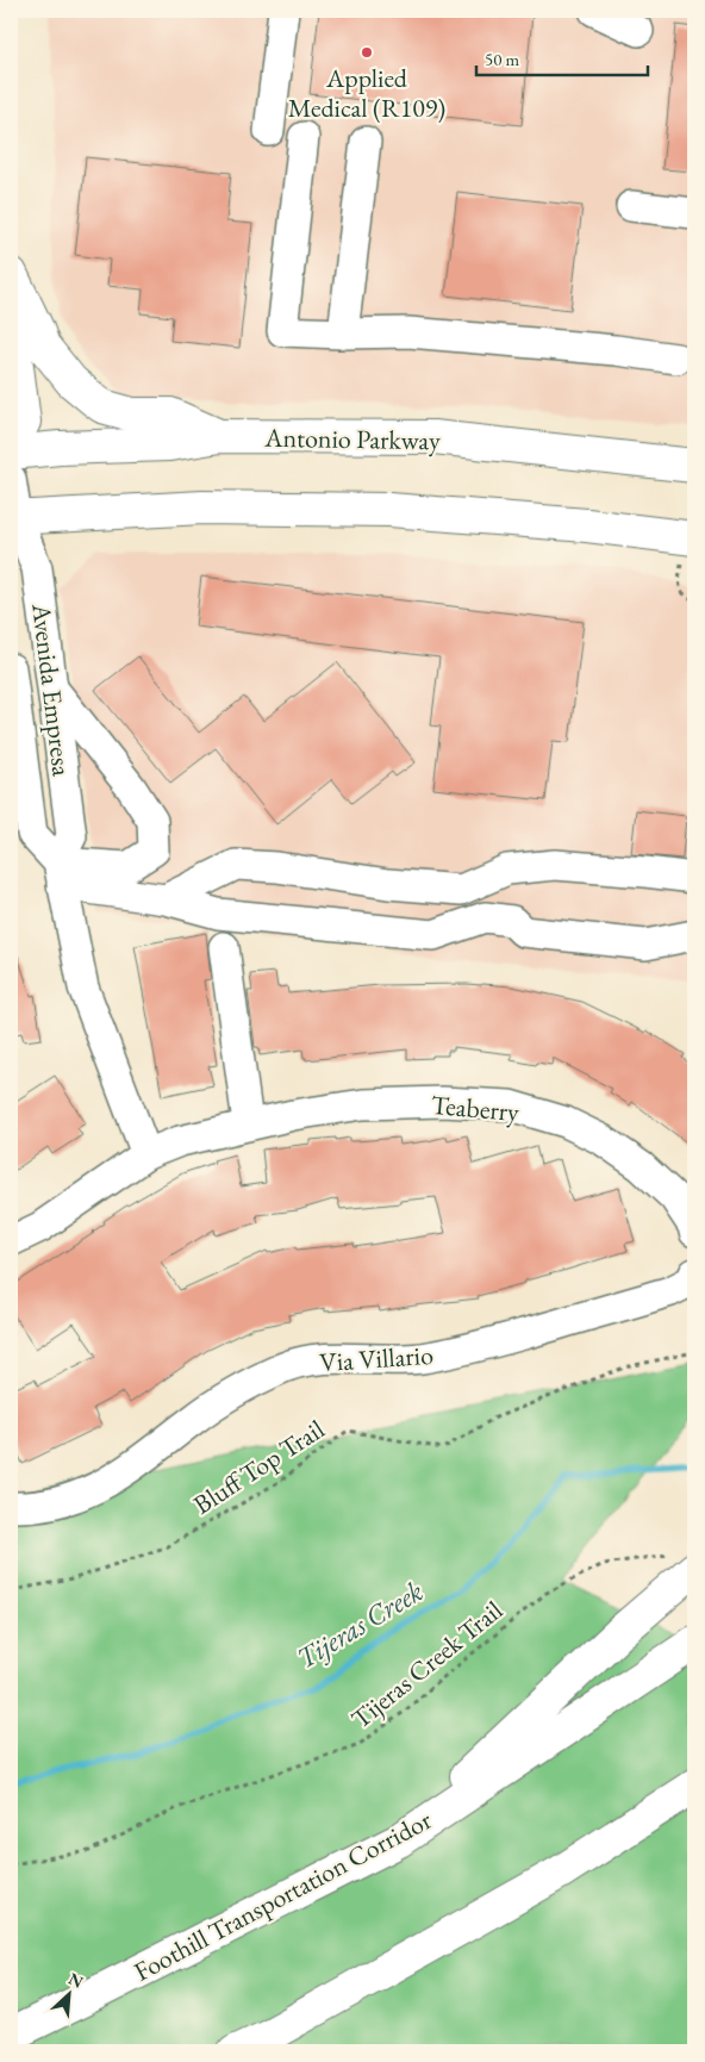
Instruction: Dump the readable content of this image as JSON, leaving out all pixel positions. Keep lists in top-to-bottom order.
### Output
{
  "streets": {
    "main road": ["Antonio Parkway", "Foothill Transportation Corridor"],
    "street": ["Avenida Empresa", "Teaberry", "Via Villario"],
    "path": ["Bluff Top Trail", "Tijeras Creek Trail"]
  },
  "water": ["Tijeras Creek"],
  "places": ["Applied Medical (R109)"],
  "scale_bar": "50 m",
  "north": "top right"
}
